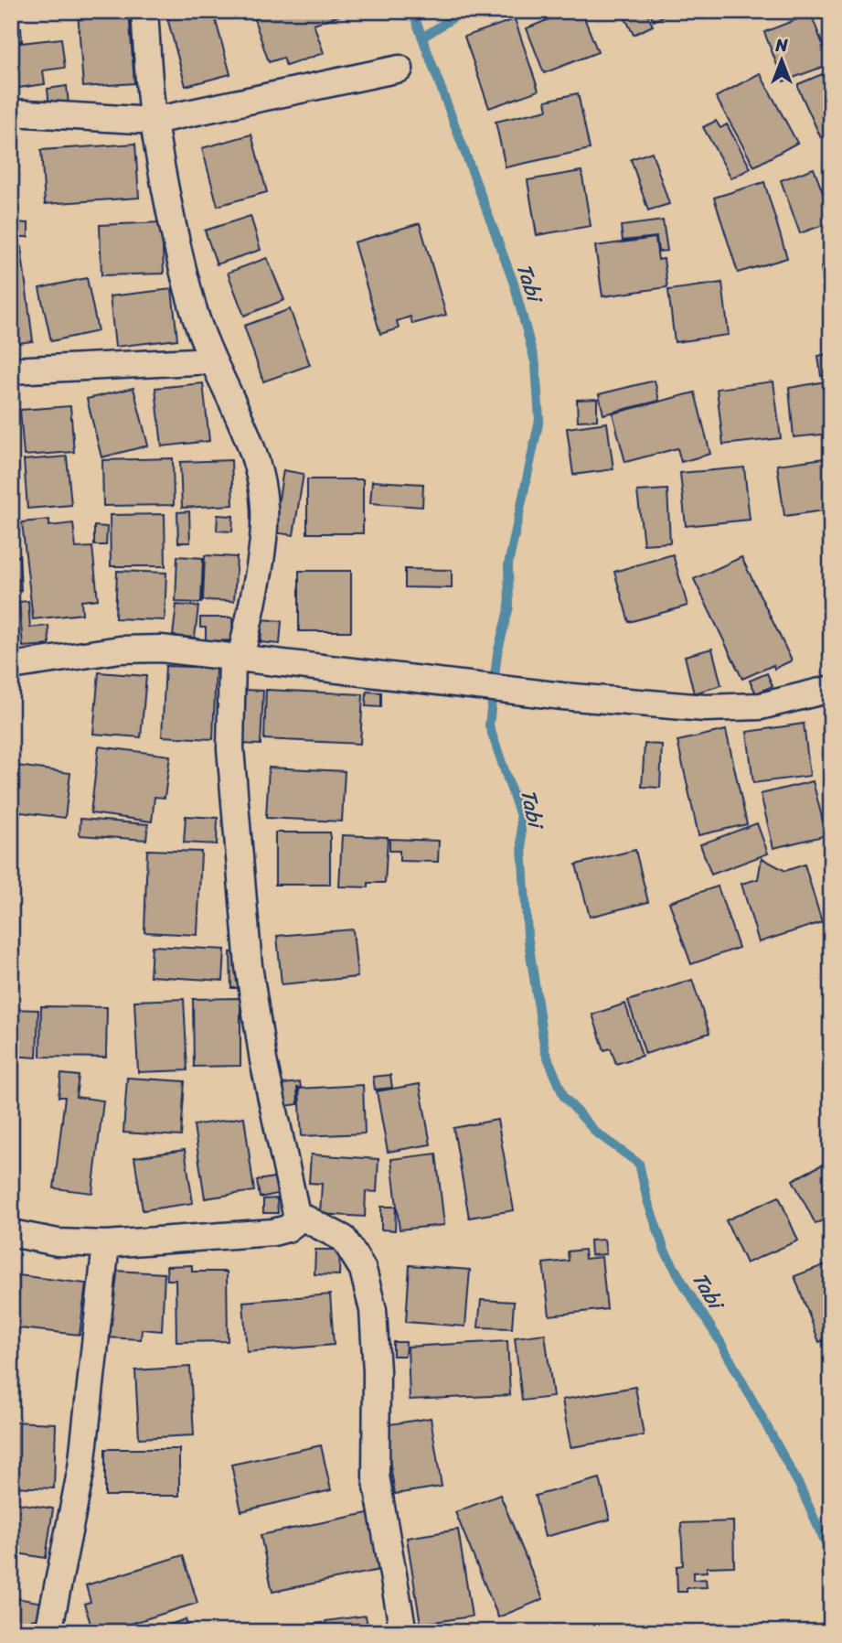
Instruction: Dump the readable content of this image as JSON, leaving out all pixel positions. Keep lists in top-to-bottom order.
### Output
{
  "water": ["Tabi"],
  "north": "top"
}
